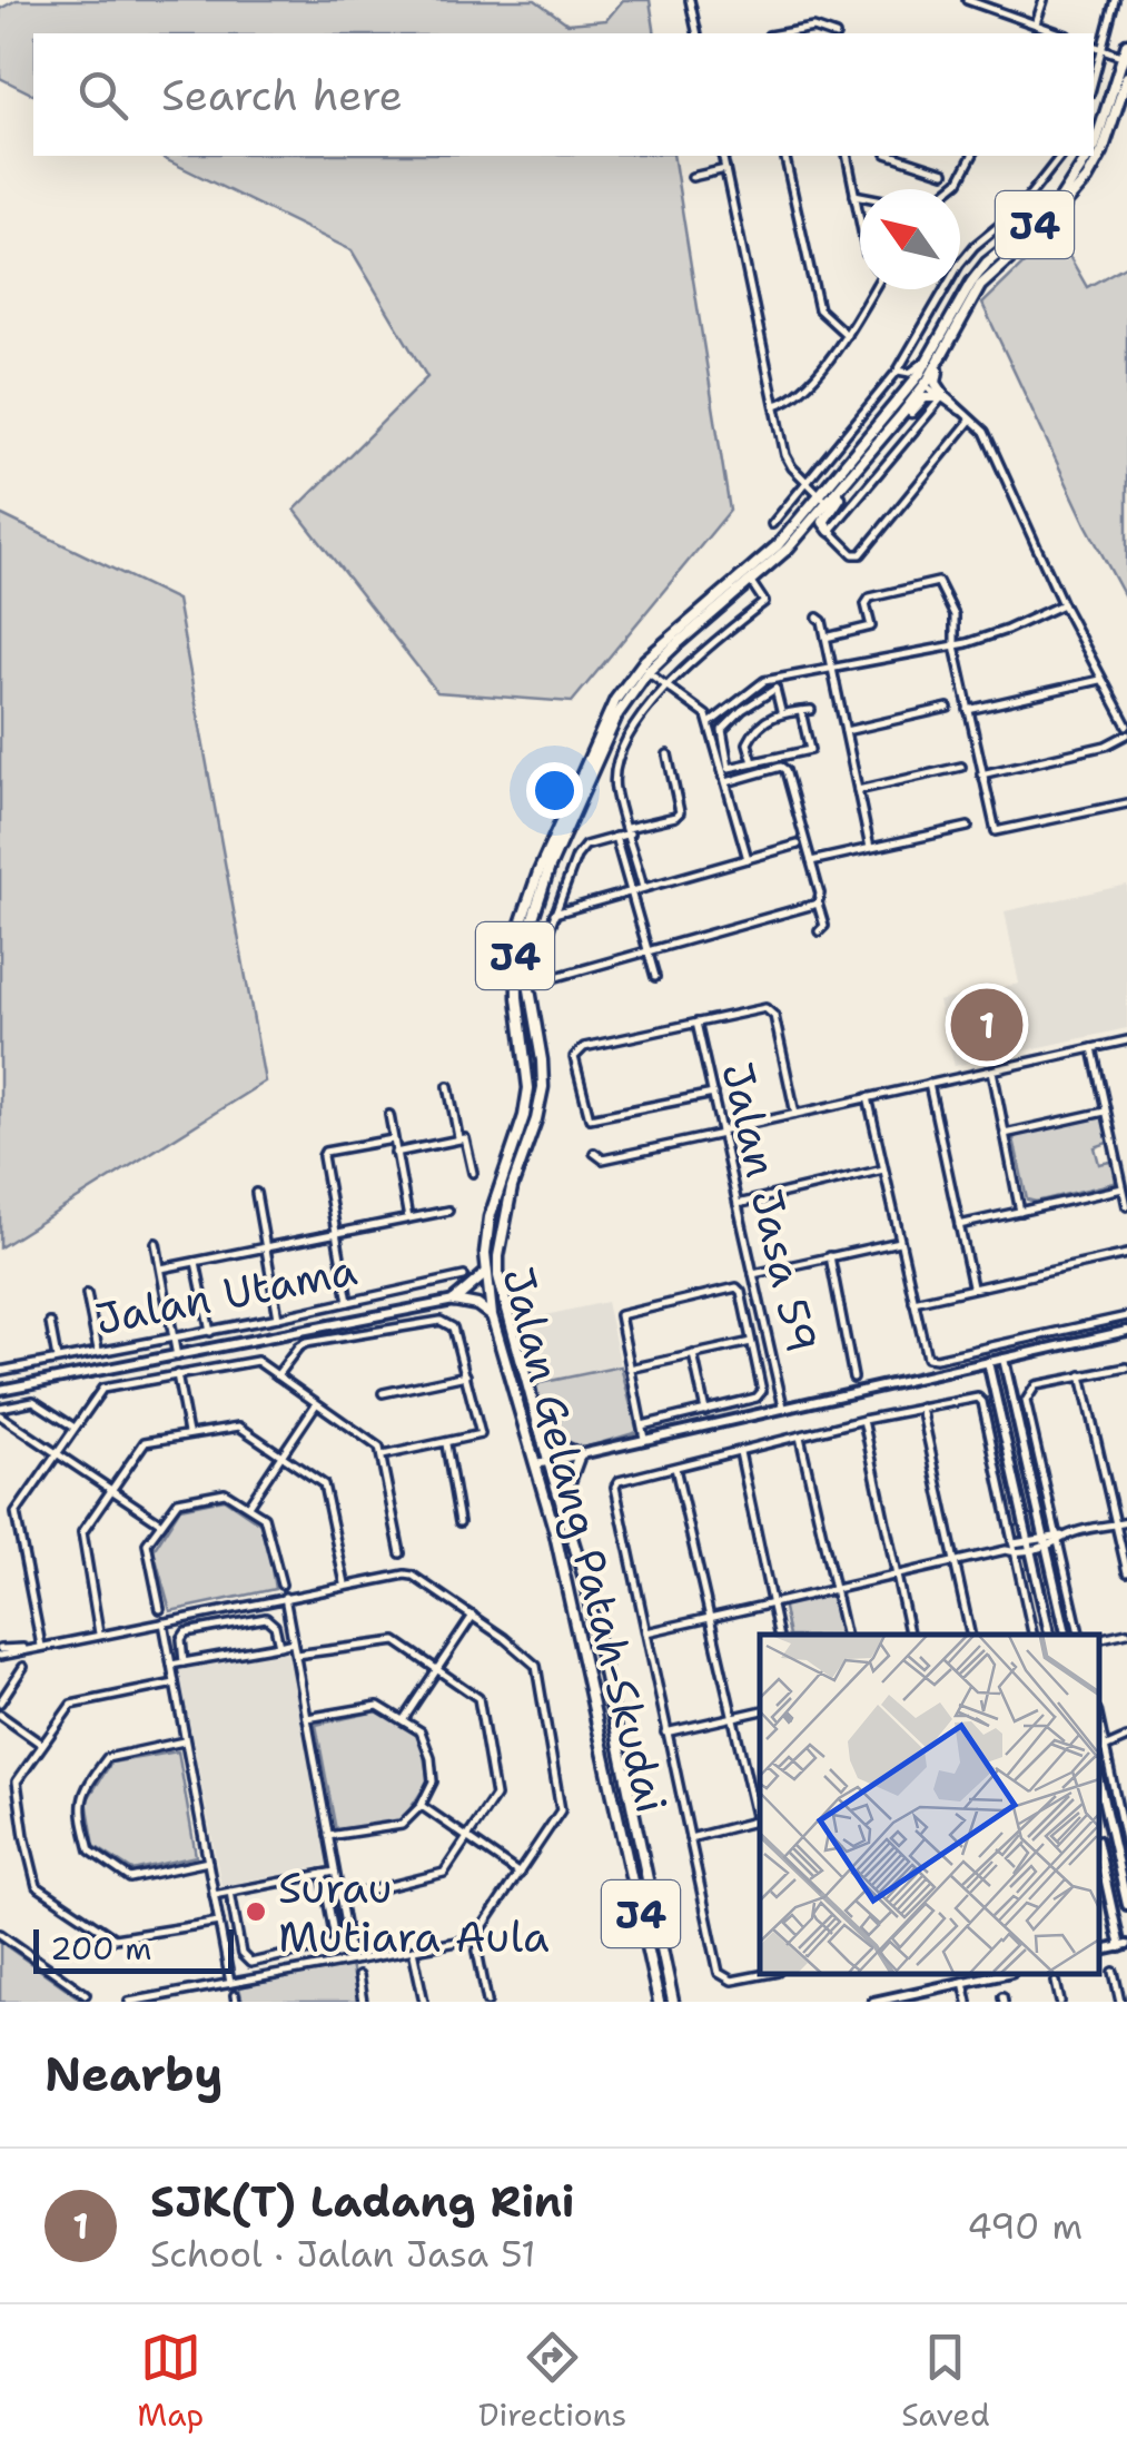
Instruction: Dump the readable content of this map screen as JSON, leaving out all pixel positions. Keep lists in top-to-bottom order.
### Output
{
  "streets": {
    "main road": ["J4", "Jalan Gelang Patah-Skudai"],
    "street": ["Jalan Jasa 59", "Jalan Utama"]
  },
  "crossings": [
    ["J4", "Jalan Gelang Patah-Skudai"]
  ],
  "places": ["Surau Mutiara Aula"],
  "scale_bar": "200 m",
  "north": "top left",
  "page": {
    "search": "Search here",
    "pins": "1",
    "scale": "200 m",
    "heading": "Nearby",
    "list": [
      {
        "mark": "1",
        "name": "SJK(T) Ladang Rini",
        "note": "School · Jalan Jasa 51",
        "value": "490 m"
      }
    ],
    "nav": ["Map", "Directions", "Saved"]
  }
}
